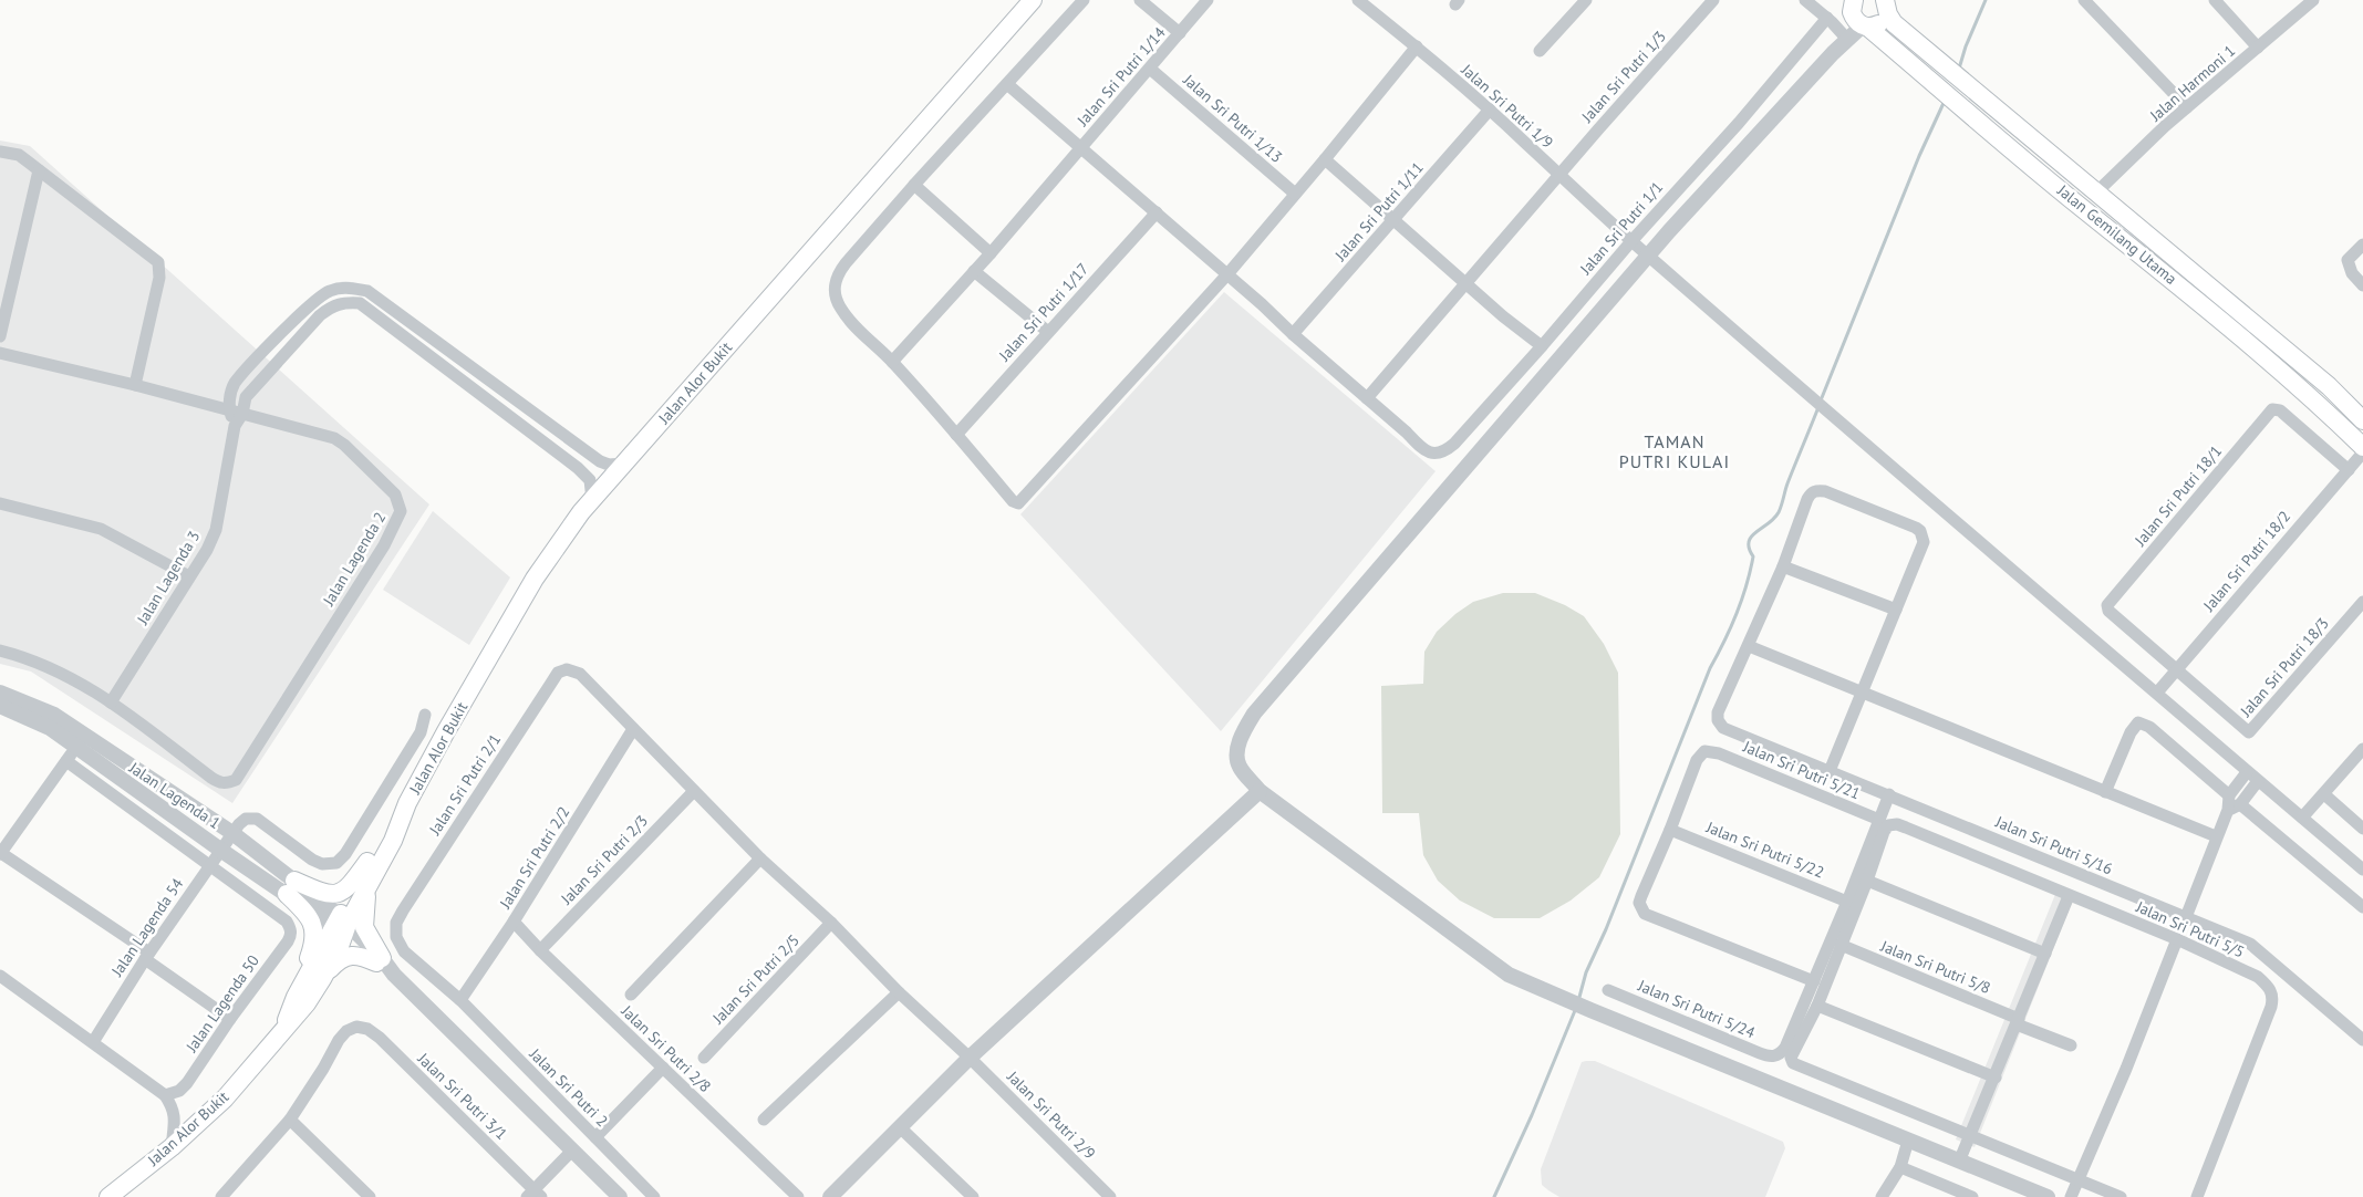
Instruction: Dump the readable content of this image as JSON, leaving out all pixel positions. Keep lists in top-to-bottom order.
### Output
{
  "streets": {
    "main road": ["Jalan Gemilang Utama", "Jalan Alor Bukit"],
    "street": [
      "Jalan Sri Putri 1/14",
      "Jalan Sri Putri 1/3",
      "Jalan Harmoni 1",
      "Jalan Sri Putri 1/9",
      "Jalan Sri Putri 1/13",
      "Jalan Sri Putri 1/11",
      "Jalan Sri Putri 1/1",
      "Jalan Sri Putri 1/17",
      "Jalan Sri Putri 18/1",
      "Jalan Lagenda 2",
      "Jalan Sri Putri 18/2",
      "Jalan Lagenda 3",
      "Jalan Sri Putri 18/3",
      "Jalan Sri Putri 5/21",
      "Jalan Sri Putri 2/1",
      "Jalan Lagenda 1",
      "Jalan Sri Putri 5/16",
      "Jalan Sri Putri 5/22",
      "Jalan Sri Putri 2/2",
      "Jalan Sri Putri 2/3",
      "Jalan Lagenda 54",
      "Jalan Sri Putri 5/5",
      "Jalan Sri Putri 5/8",
      "Jalan Sri Putri 2/5",
      "Jalan Lagenda 50",
      "Jalan Sri Putri 5/24",
      "Jalan Sri Putri 2/8",
      "Jalan Sri Putri 2",
      "Jalan Sri Putri 3/1",
      "Jalan Sri Putri 2/9"
    ]
  },
  "crossings": [
    ["Jalan Sri Putri 1/14", "Jalan Sri Putri 1/13"],
    ["Jalan Sri Putri 1/3", "Jalan Sri Putri 1/9"],
    ["Jalan Sri Putri 1/3", "Jalan Sri Putri 1/1"],
    ["Jalan Harmoni 1", "Jalan Gemilang Utama"],
    ["Jalan Sri Putri 1/9", "Jalan Sri Putri 1/11"],
    ["Jalan Sri Putri 1/9", "Jalan Sri Putri 1/1"],
    ["Jalan Sri Putri 1/9", "Jalan Sri Putri 18/2"],
    ["Jalan Alor Bukit", "Jalan Lagenda 3"],
    ["Jalan Alor Bukit", "Jalan Lagenda 1"],
    ["Jalan Sri Putri 18/1", "Jalan Sri Putri 18/2"],
    ["Jalan Sri Putri 18/1", "Jalan Sri Putri 18/3"],
    ["Jalan Lagenda 2", "Jalan Lagenda 3"],
    ["Jalan Sri Putri 18/2", "Jalan Sri Putri 18/3"],
    ["Jalan Sri Putri 5/21", "Jalan Sri Putri 5/22"],
    ["Jalan Sri Putri 5/21", "Jalan Sri Putri 5/5"],
    ["Jalan Sri Putri 2/1", "Jalan Sri Putri 2"],
    ["Jalan Sri Putri 2/1", "Jalan Sri Putri 2/9"],
    ["Jalan Lagenda 1", "Jalan Lagenda 54"],
    ["Jalan Sri Putri 2/2", "Jalan Sri Putri 2/8"],
    ["Jalan Sri Putri 2/2", "Jalan Sri Putri 2"],
    ["Jalan Sri Putri 2/2", "Jalan Sri Putri 2/9"],
    ["Jalan Sri Putri 2/3", "Jalan Sri Putri 2/8"],
    ["Jalan Sri Putri 2/3", "Jalan Sri Putri 2/9"],
    ["Jalan Lagenda 54", "Jalan Lagenda 50"],
    ["Jalan Sri Putri 2/5", "Jalan Sri Putri 2/9"]
  ],
  "districts": ["TAMAN PUTRI KULAI"]
}
